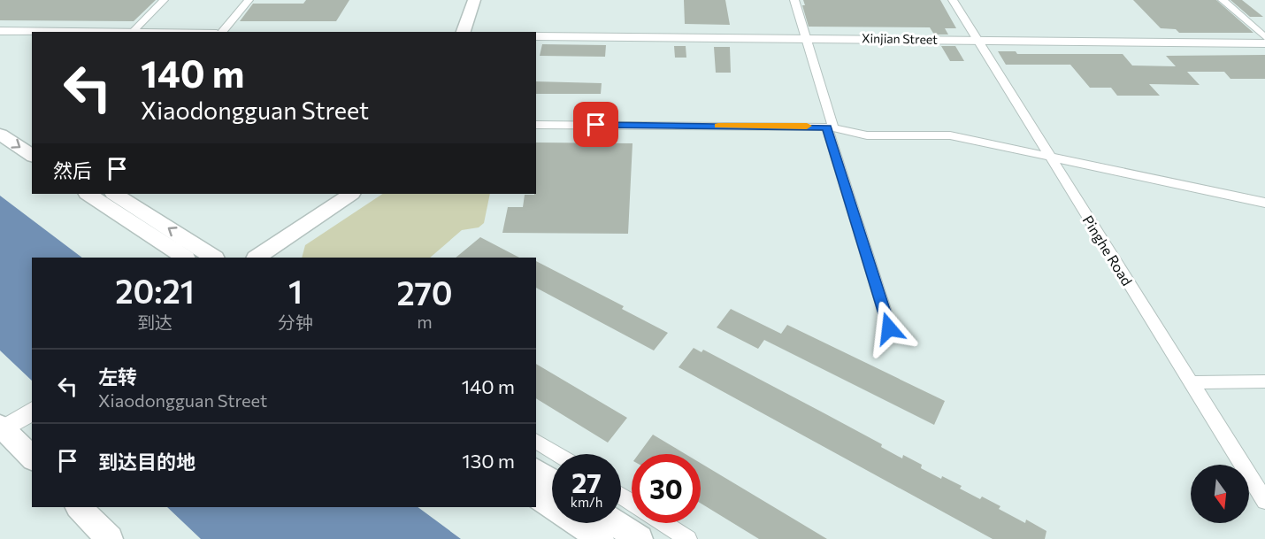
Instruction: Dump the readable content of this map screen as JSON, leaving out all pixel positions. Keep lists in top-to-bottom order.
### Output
{
  "streets": {
    "street": ["Xinjian Street", "Pinghe Road"]
  },
  "crossings": [
    ["Xinjian Street", "Pinghe Road"]
  ],
  "north": "bottom",
  "page": {
    "turn": ["140 m", "Xiaodongguan Street"],
    "then": "然后",
    "eta": [
      "20:21",
      "到达",
      "1",
      "分钟",
      "270",
      "m"
    ],
    "list": [
      {
        "name": "左转",
        "note": "Xiaodongguan Street",
        "value": "140 m"
      },
      {
        "name": "到达目的地",
        "value": "130 m"
      }
    ],
    "speed": "27 km/h",
    "limit": "30"
  }
}
